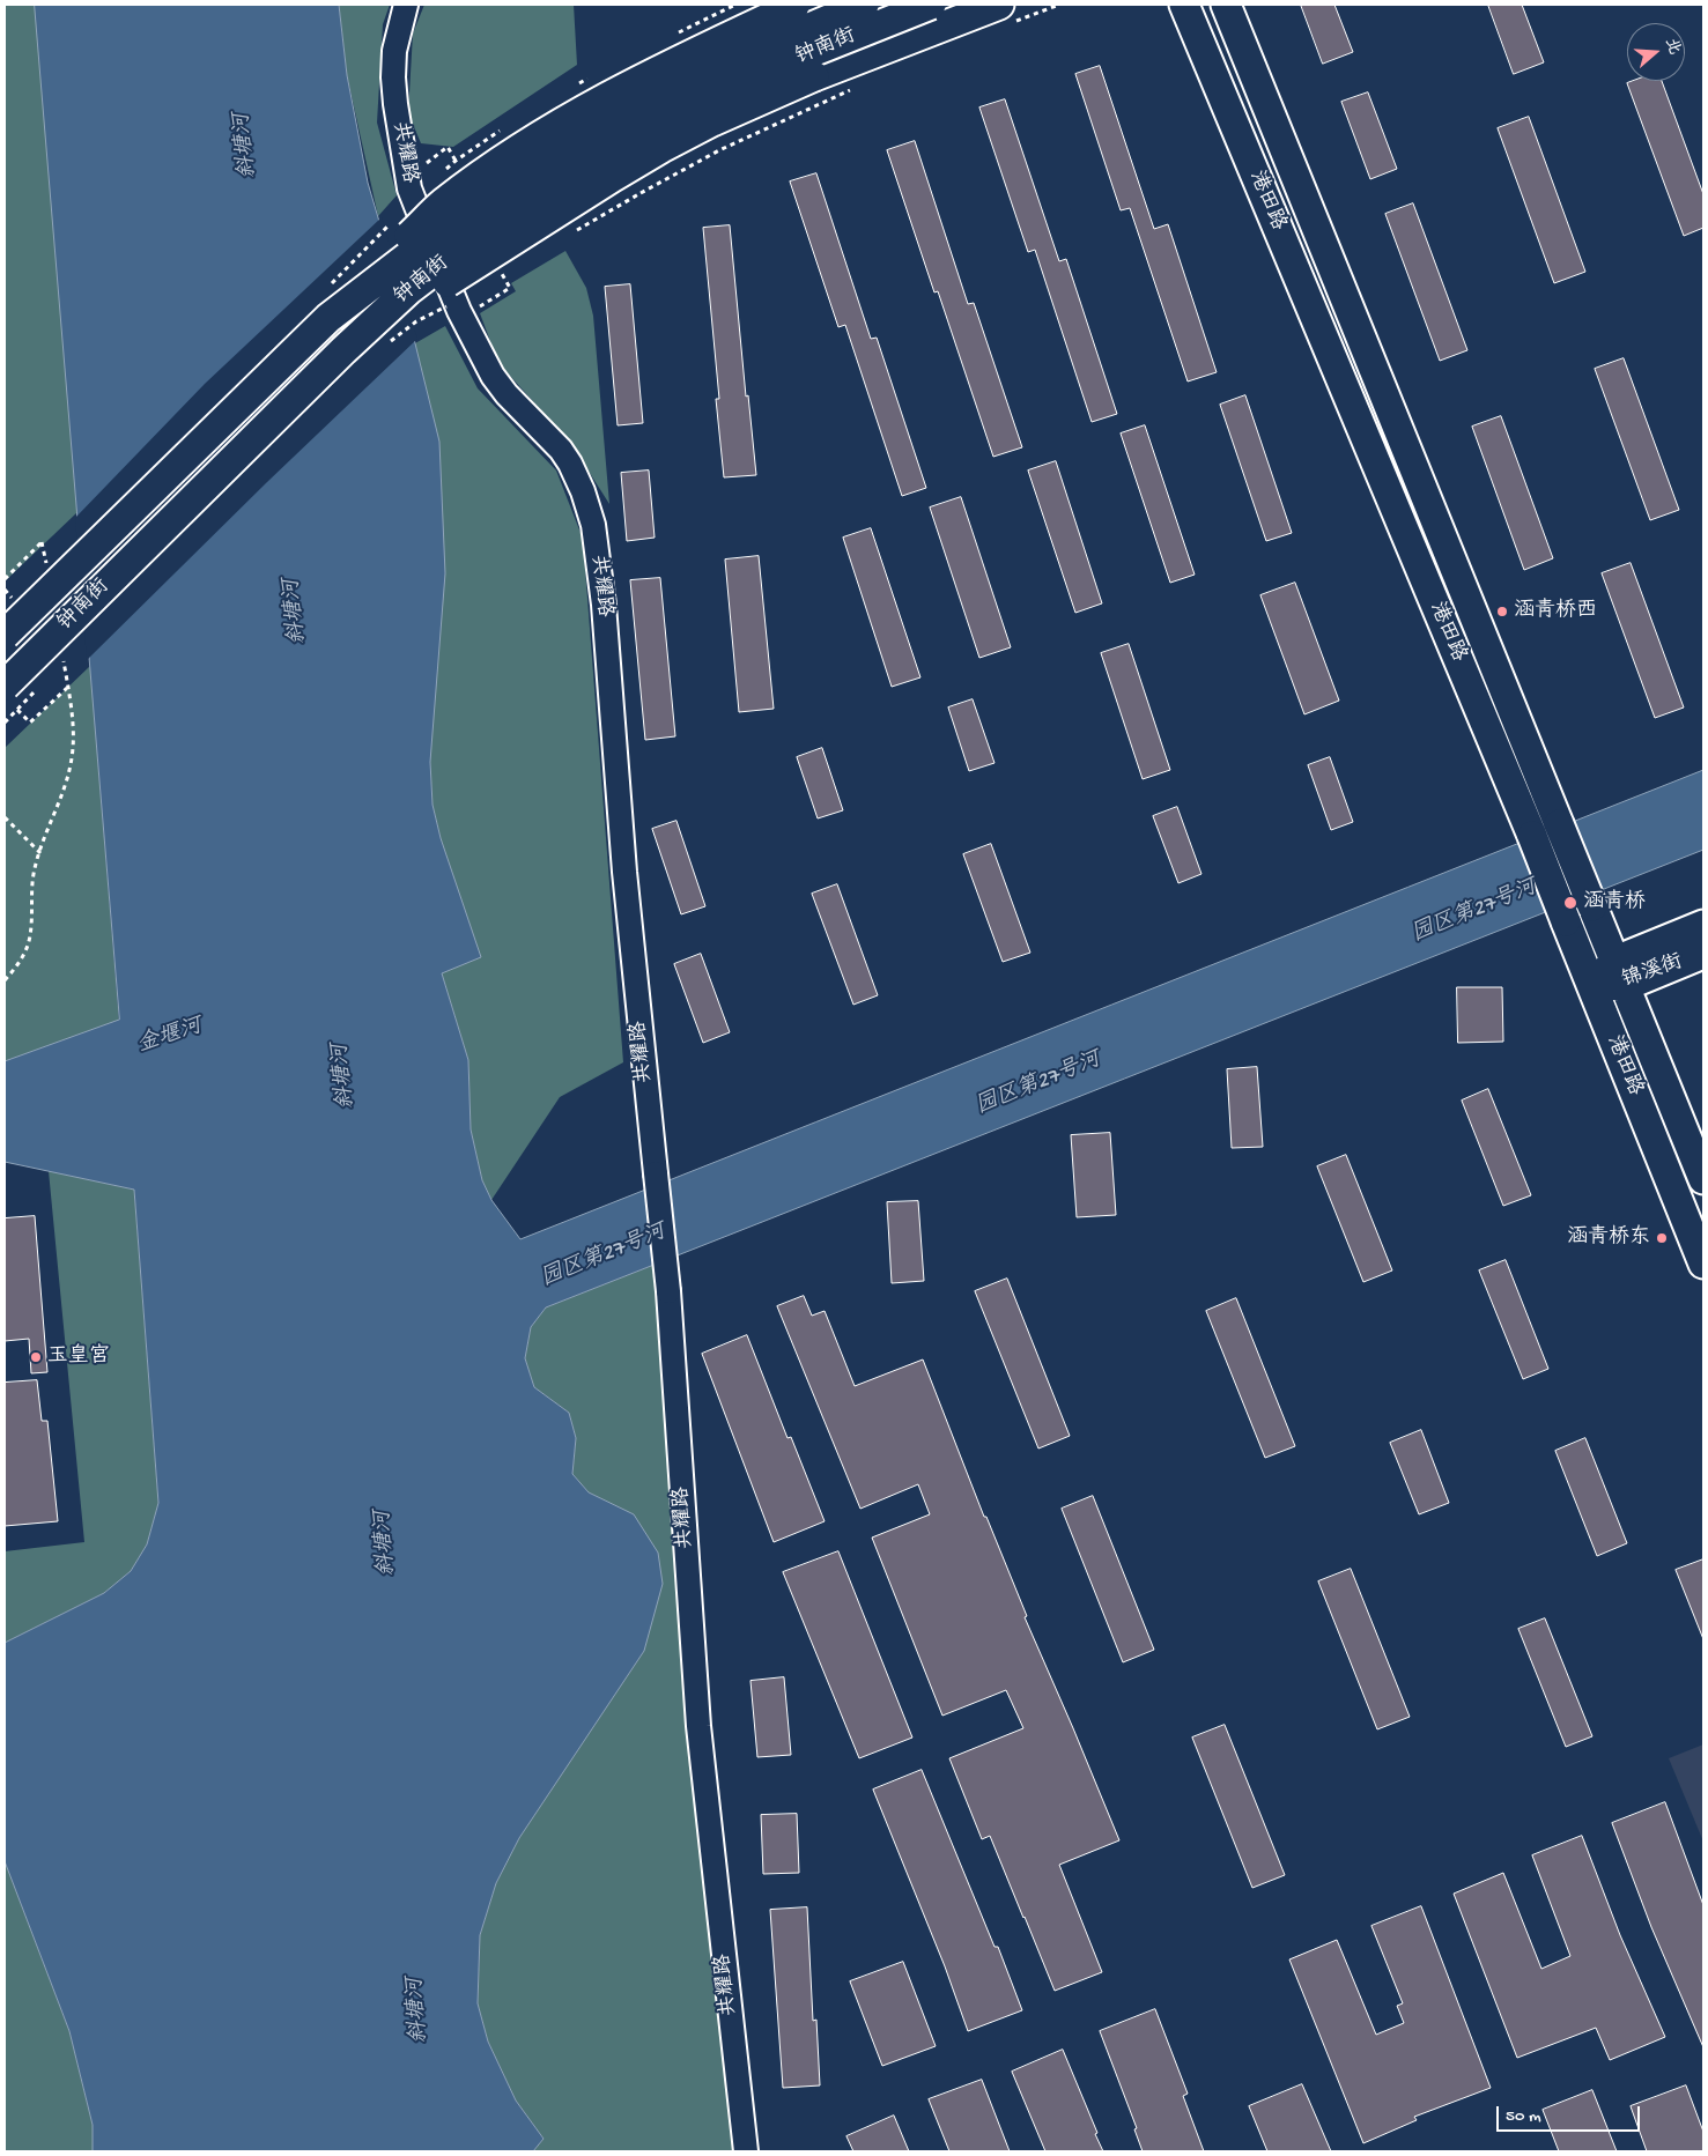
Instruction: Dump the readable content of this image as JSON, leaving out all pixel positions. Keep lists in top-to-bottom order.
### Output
{
  "streets": {
    "main road": ["钟南街", "港田路", "锦溪街"],
    "street": ["共耀路"]
  },
  "crossings": [
    ["港田路", "锦溪街"]
  ],
  "water": ["斜塘河", "园区第27号河", "金堰河"],
  "places": [
    "涵青桥西",
    "涵青桥",
    "涵青桥东",
    "玉皇宫"
  ],
  "scale_bar": "50 m",
  "north": "right"
}
